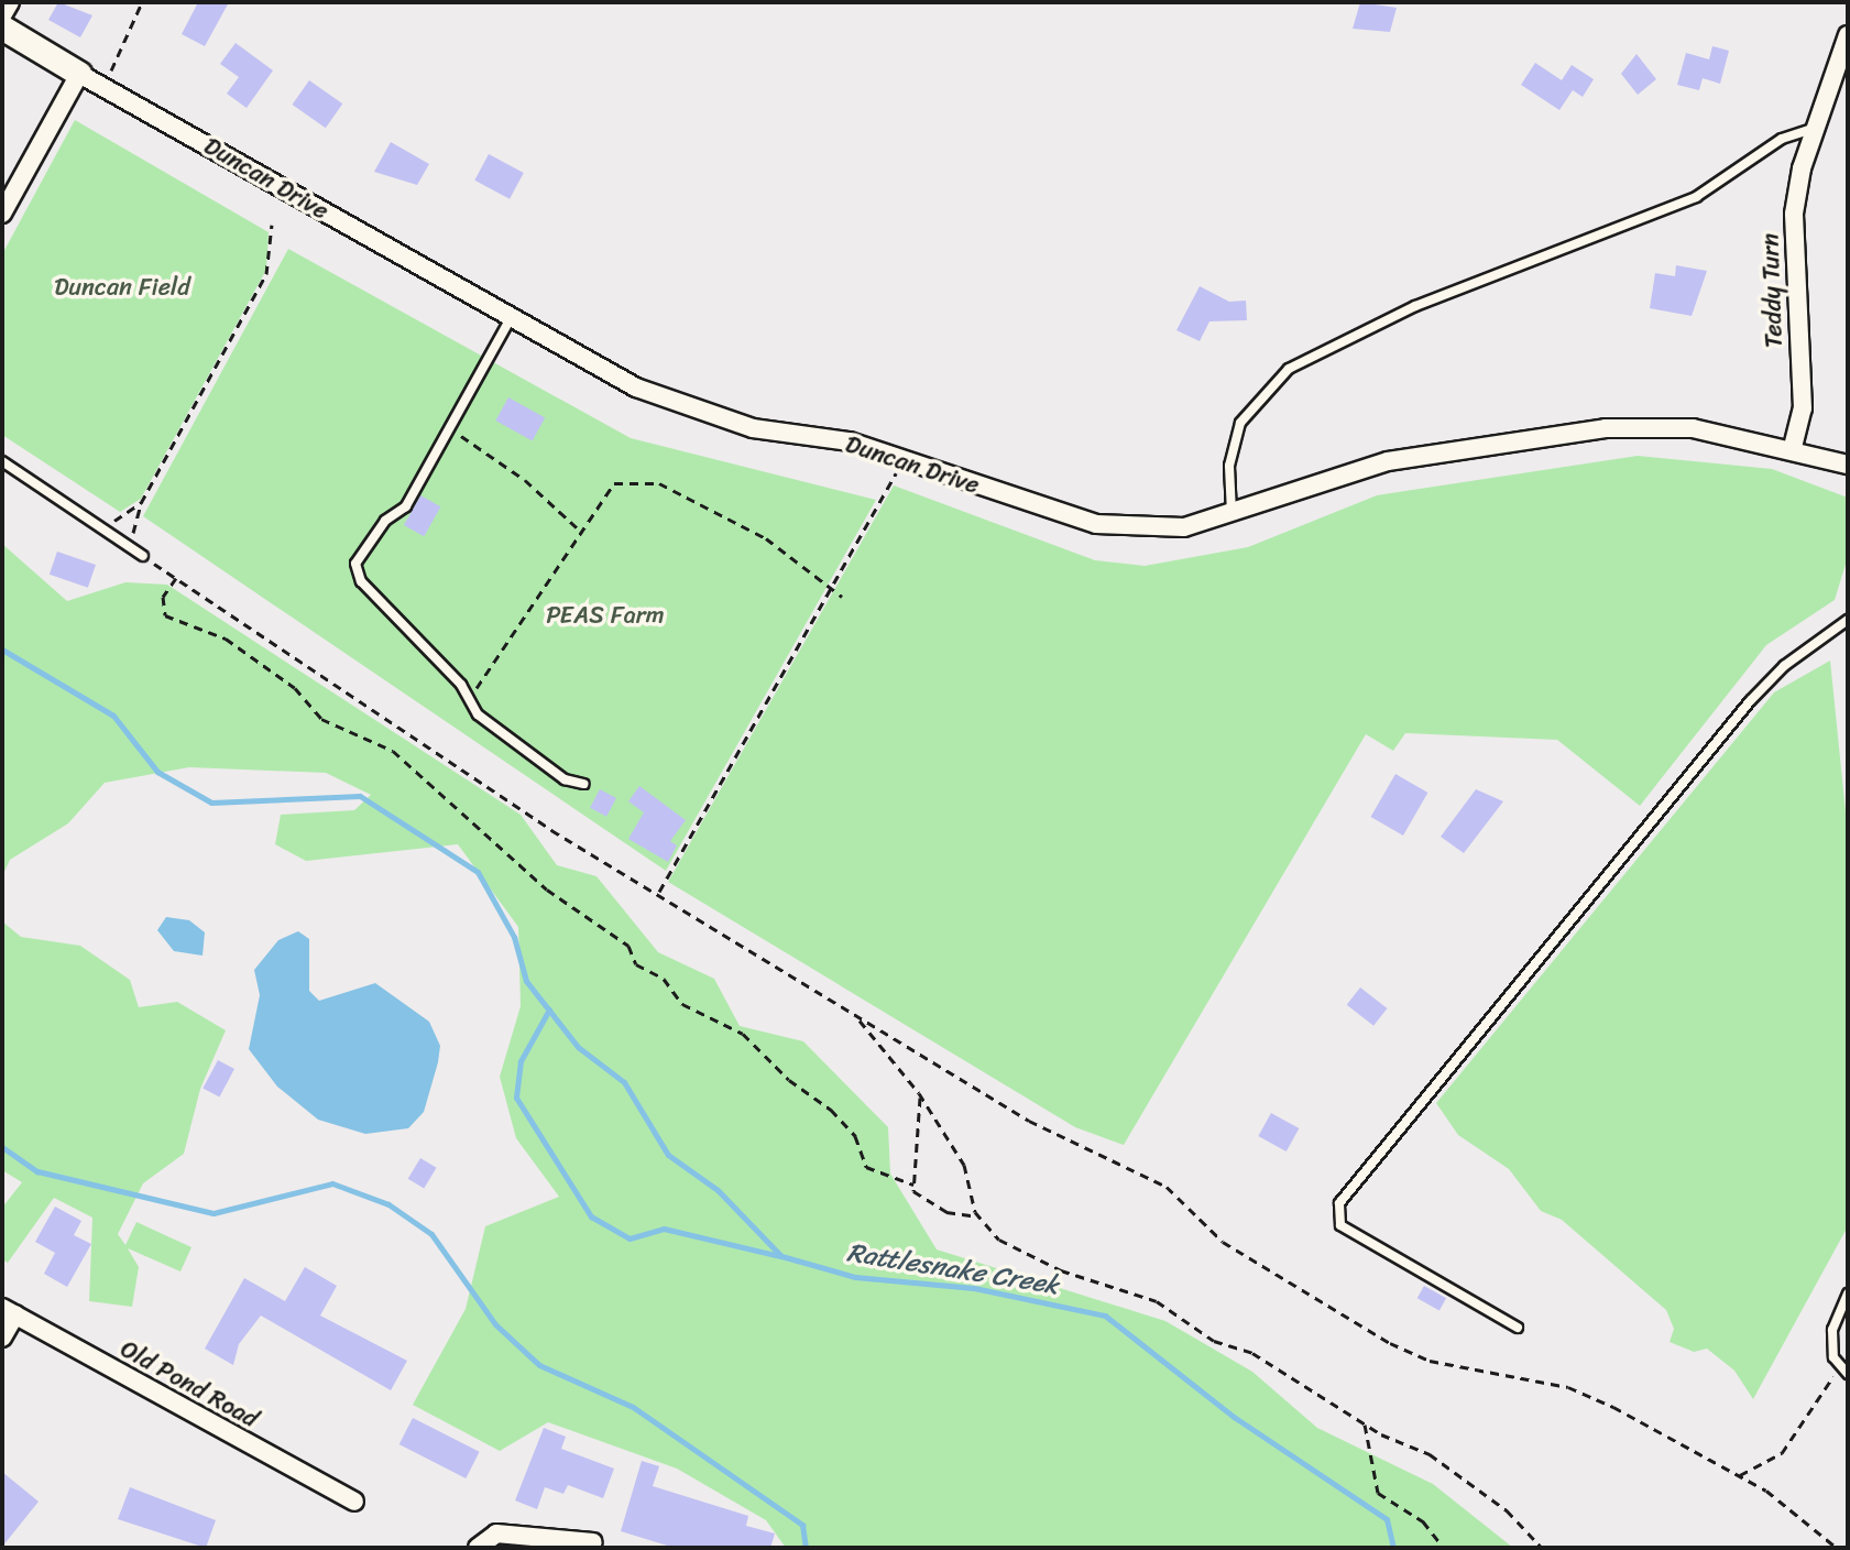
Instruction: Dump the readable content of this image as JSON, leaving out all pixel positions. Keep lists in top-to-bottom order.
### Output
{
  "streets": {
    "street": ["Duncan Drive", "Teddy Turn", "Old Pond Road"]
  },
  "crossings": [
    ["Duncan Drive", "Teddy Turn"]
  ],
  "water": ["Rattlesnake Creek"],
  "parks": ["Duncan Field", "PEAS Farm"]
}
